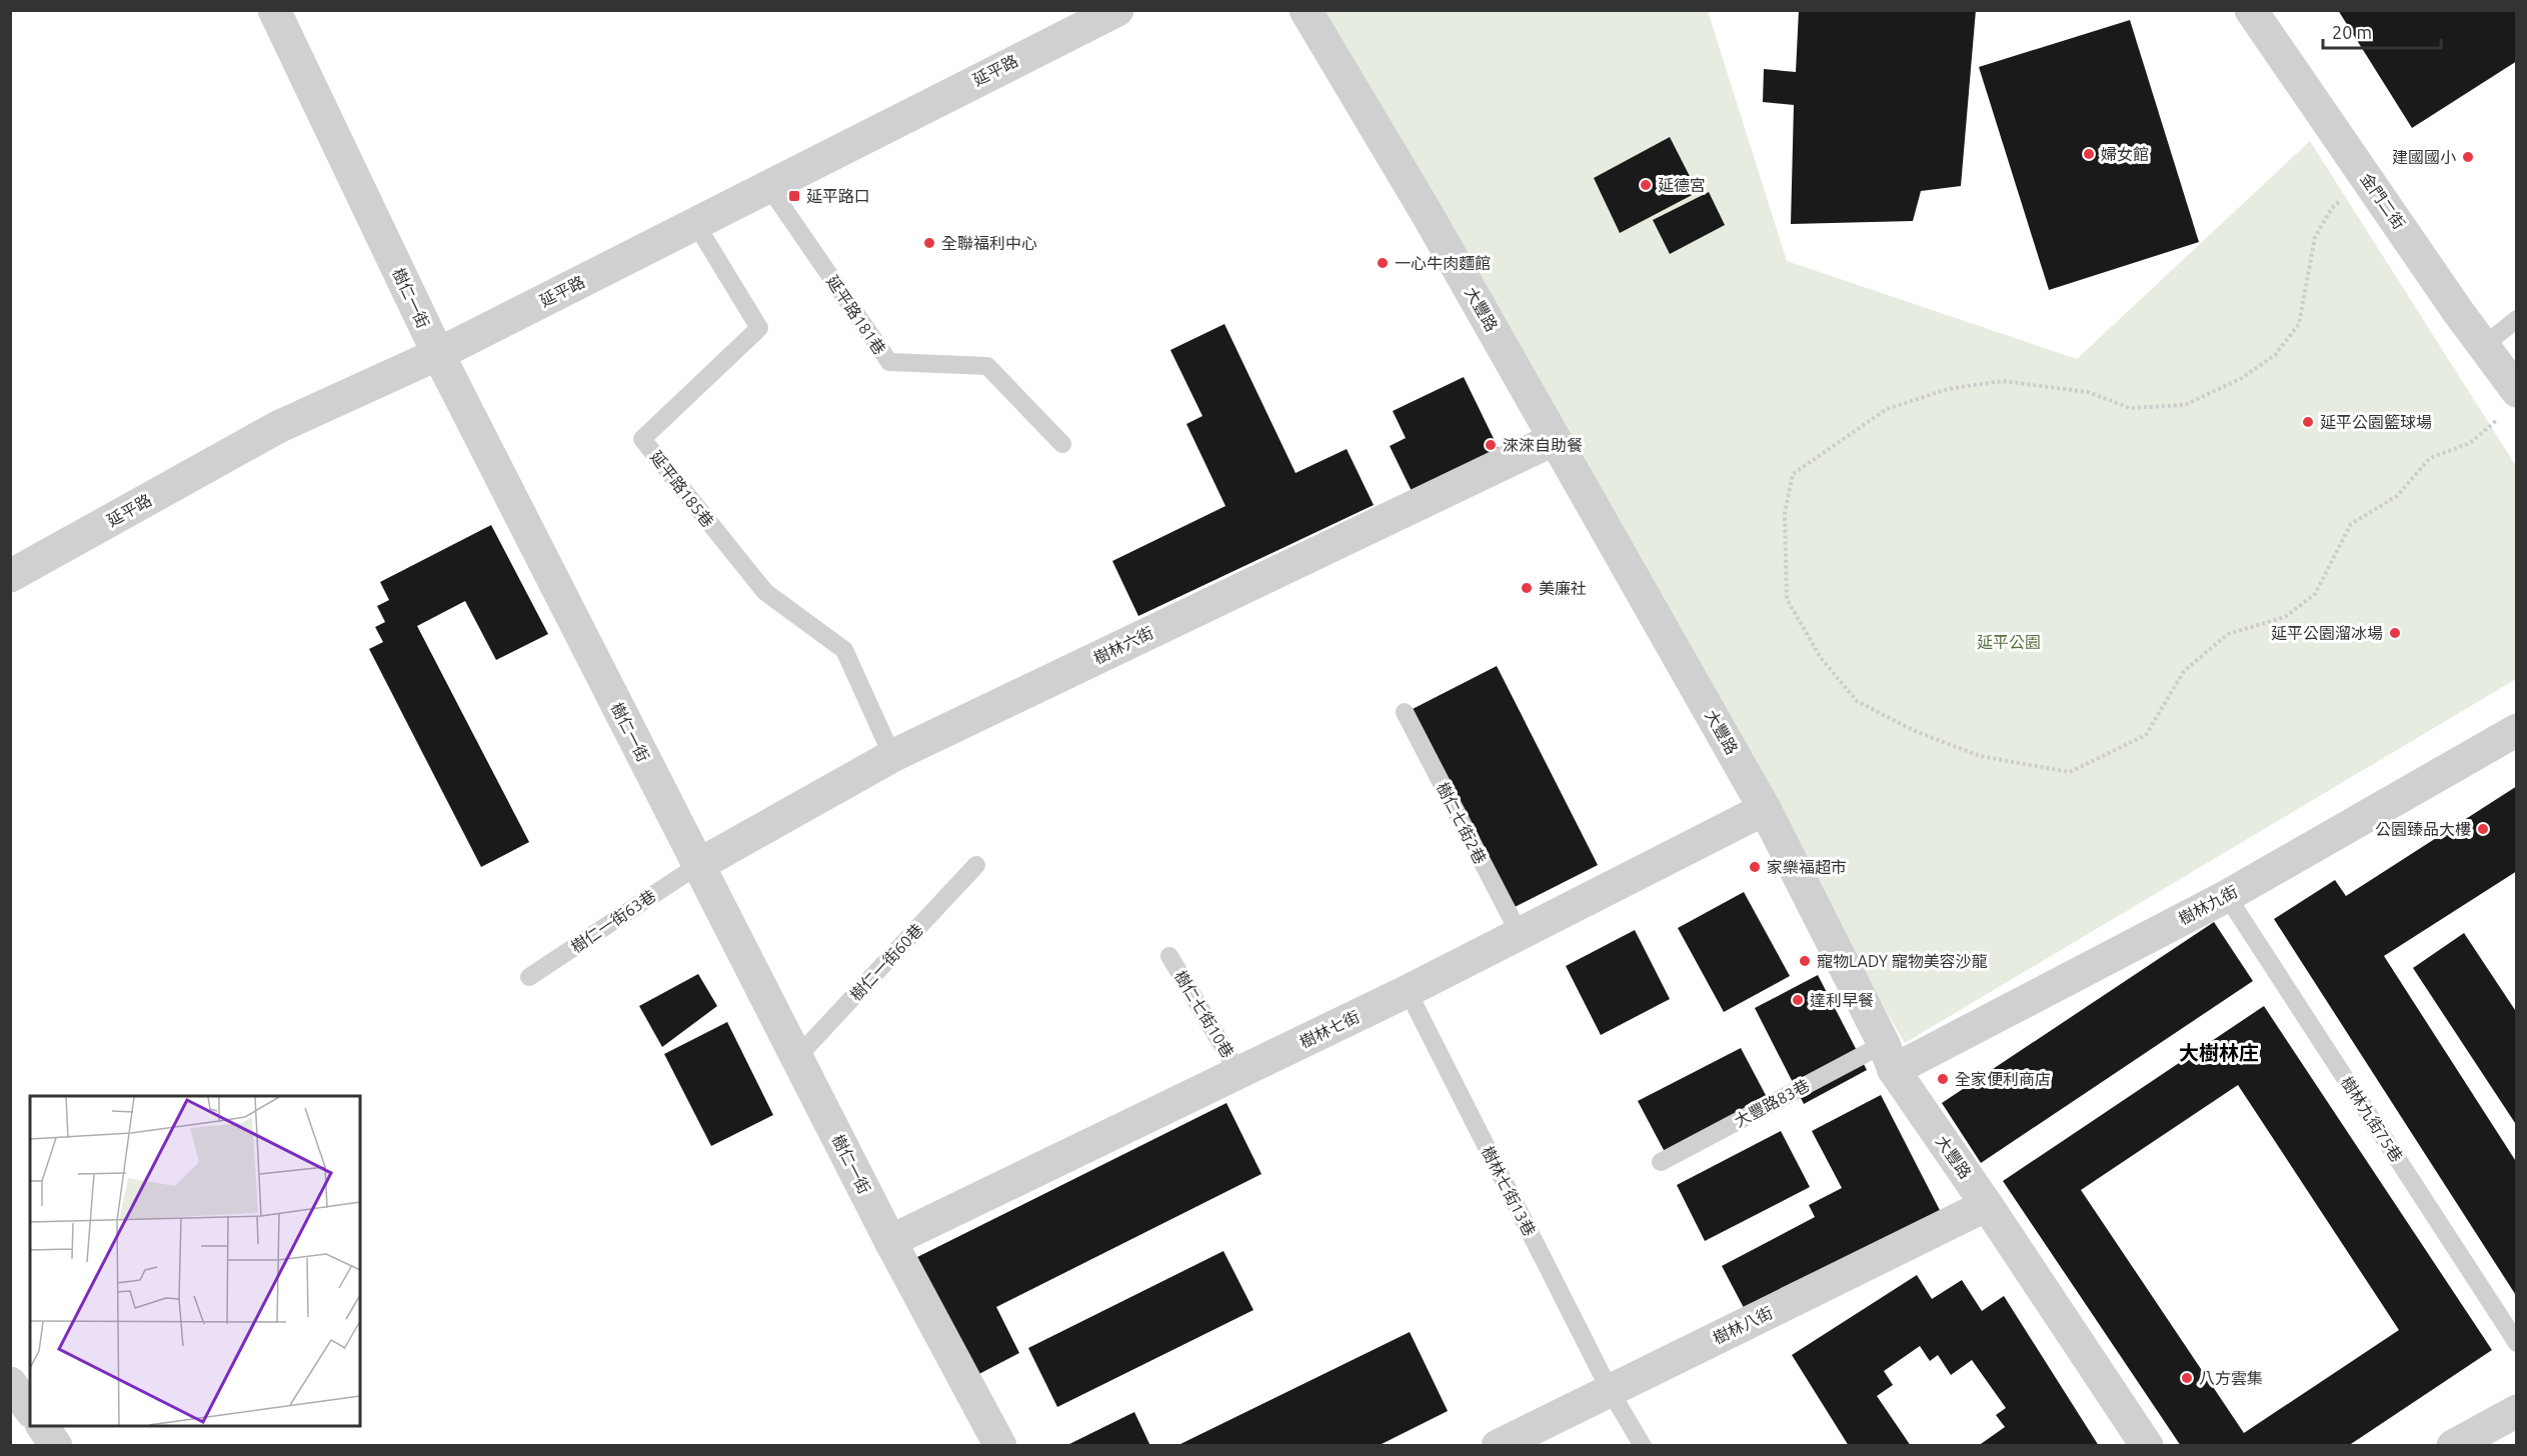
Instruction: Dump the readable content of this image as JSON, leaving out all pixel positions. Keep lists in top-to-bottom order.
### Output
{
  "streets": {
    "street": [
      "延平路",
      "金門二街",
      "樹仁一街",
      "大豐路",
      "樹林六街",
      "樹林九街",
      "樹林七街",
      "樹林八街"
    ],
    "lane": [
      "延平路181巷",
      "延平路185巷",
      "樹仁七街2巷",
      "樹仁一街63巷",
      "樹仁一街60巷",
      "樹仁七街10巷",
      "大豐路83巷",
      "樹林九街75巷",
      "樹林七街13巷"
    ]
  },
  "crossings": [
    ["延平路", "樹仁一街"],
    ["延平路", "延平路181巷"],
    ["延平路", "延平路185巷"],
    ["樹仁一街", "樹林六街"],
    ["樹仁一街", "樹仁一街63巷"],
    ["樹仁一街", "樹仁一街60巷"],
    ["樹仁一街", "樹林七街"],
    ["大豐路", "樹林六街"],
    ["大豐路", "樹林九街"],
    ["大豐路", "樹林七街"],
    ["大豐路", "大豐路83巷"],
    ["大豐路", "樹林八街"],
    ["延平路185巷", "樹林六街"],
    ["樹林六街", "樹仁一街63巷"],
    ["樹仁七街2巷", "樹林七街"],
    ["樹林九街", "大豐路83巷"],
    ["樹林九街", "樹林九街75巷"],
    ["樹仁七街10巷", "樹林七街"],
    ["樹林七街", "樹林七街13巷"],
    ["樹林七街13巷", "樹林八街"]
  ],
  "districts": ["大樹林庄"],
  "parks": ["延平公園"],
  "places": {
    "other": [
      "婦女館",
      "建國國小",
      "延德宮",
      "全聯福利中心",
      "一心牛肉麵館",
      "延平公園籃球場",
      "淶淶自助餐",
      "美廉社",
      "延平公園溜冰場",
      "公園臻品大樓",
      "家樂福超市",
      "寵物LADY 寵物美容沙龍",
      "達利早餐",
      "全家便利商店",
      "八方雲集"
    ],
    "transit": ["延平路口"]
  },
  "scale_bar": "20 m"
}
